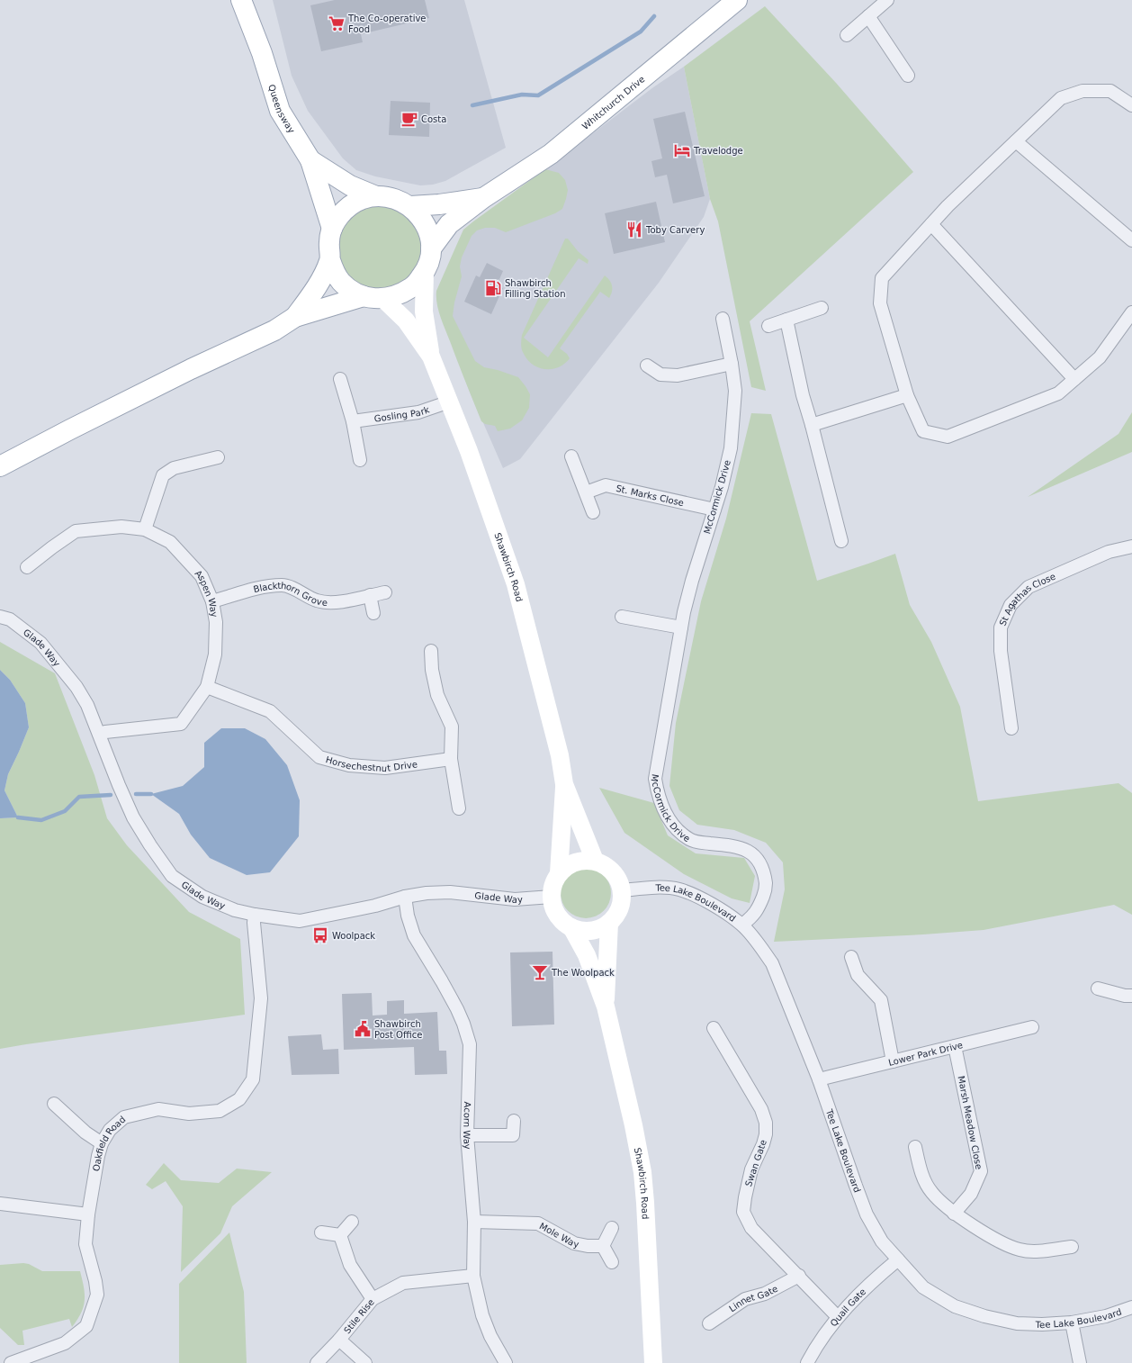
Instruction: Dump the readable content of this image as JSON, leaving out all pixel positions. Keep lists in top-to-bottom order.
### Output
{
  "streets": {
    "main road": ["Whitchurch Drive", "Queensway", "Shawbirch Road"],
    "street": [
      "Gosling Park",
      "St. Marks Close",
      "McCormick Drive",
      "Aspen Way",
      "Blackthorn Grove",
      "St Agathas Close",
      "Glade Way",
      "Horsechestnut Drive",
      "Tee Lake Boulevard",
      "Lower Park Drive",
      "Marsh Meadow Close",
      "Acorn Way",
      "Oakfield Road",
      "Swan Gate",
      "Mole Way",
      "Linnet Gate",
      "Quail Gate",
      "Stile Rise"
    ]
  },
  "crossings": [
    ["Whitchurch Drive", "Shawbirch Road"],
    ["Gosling Park", "Shawbirch Road"],
    ["St. Marks Close", "McCormick Drive"],
    ["McCormick Drive", "Tee Lake Boulevard"],
    ["Shawbirch Road", "Glade Way"],
    ["Shawbirch Road", "Tee Lake Boulevard"],
    ["Aspen Way", "Blackthorn Grove"],
    ["Aspen Way", "Glade Way"],
    ["Aspen Way", "Horsechestnut Drive"],
    ["Glade Way", "Tee Lake Boulevard"],
    ["Glade Way", "Acorn Way"],
    ["Glade Way", "Oakfield Road"],
    ["Tee Lake Boulevard", "Lower Park Drive"],
    ["Tee Lake Boulevard", "Quail Gate"],
    ["Lower Park Drive", "Marsh Meadow Close"],
    ["Acorn Way", "Mole Way"],
    ["Acorn Way", "Stile Rise"],
    ["Swan Gate", "Linnet Gate"],
    ["Swan Gate", "Quail Gate"]
  ],
  "places": {
    "supermarket": ["The Co-operative Food"],
    "cafe": ["Costa"],
    "hotel": ["Travelodge"],
    "restaurant": ["Toby Carvery"],
    "fuel station": ["Shawbirch Filling Station"],
    "bus stop": ["Woolpack"],
    "bar": ["The Woolpack"],
    "public building": ["Shawbirch Post Office"]
  }
}
